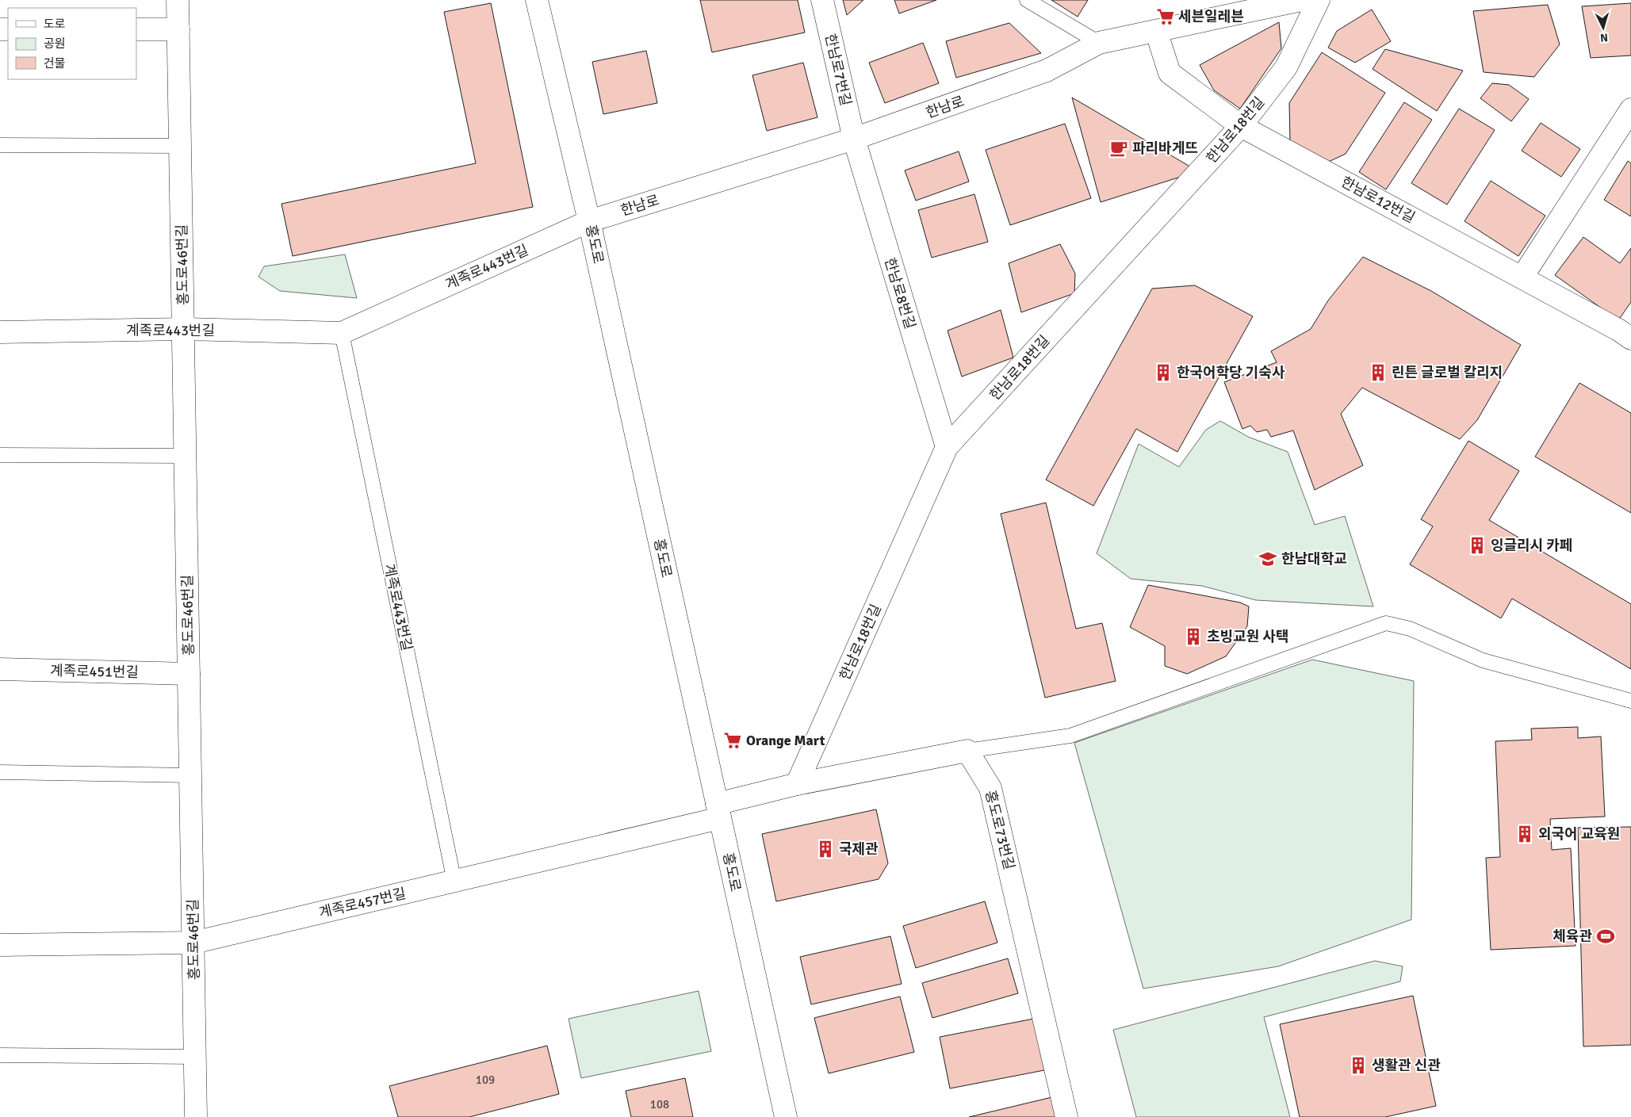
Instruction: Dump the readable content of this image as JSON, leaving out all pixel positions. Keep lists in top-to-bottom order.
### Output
{
  "streets": {
    "street": [
      "한남로7번길",
      "한남로",
      "한남로18번길",
      "한남로12번길",
      "홍도로",
      "홍도로46번길",
      "계족로443번길",
      "한남로8번길",
      "계족로451번길",
      "홍도로73번길",
      "계족로457번길"
    ]
  },
  "crossings": [
    ["한남로7번길", "한남로"],
    ["한남로7번길", "한남로8번길"],
    ["한남로", "한남로12번길"],
    ["한남로", "홍도로"],
    ["한남로", "계족로443번길"],
    ["한남로", "한남로8번길"],
    ["한남로18번길", "한남로12번길"],
    ["한남로18번길", "한남로8번길"],
    ["홍도로", "계족로443번길"],
    ["홍도로", "계족로457번길"],
    ["홍도로46번길", "계족로443번길"],
    ["홍도로46번길", "계족로451번길"],
    ["홍도로46번길", "계족로457번길"],
    ["계족로443번길", "계족로457번길"]
  ],
  "places": {
    "supermarket": ["세븐일레븐", "Orange Mart"],
    "cafe": ["파리바게뜨"],
    "building": [
      "한국어학당 기숙사",
      "린튼 글로벌 칼리지",
      "잉글리시 카페",
      "초빙교원 사택",
      "외국어 교육원",
      "국제관",
      "생활관 신관"
    ],
    "school or university": ["한남대학교"],
    "sports": ["체육관"]
  },
  "house_numbers": ["109", "108"],
  "legend": ["도로", "공원", "건물"],
  "north": "bottom"
}
